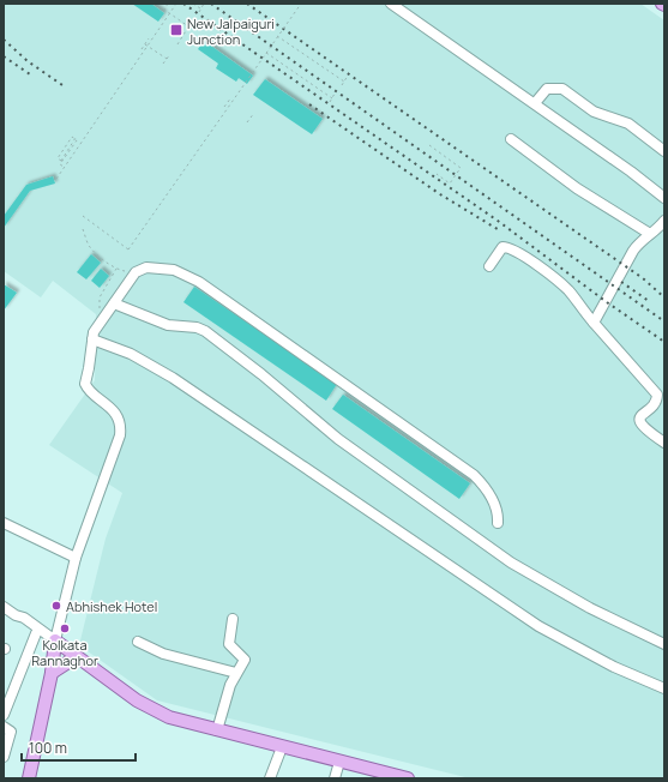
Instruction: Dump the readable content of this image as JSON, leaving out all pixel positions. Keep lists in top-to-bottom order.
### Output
{
  "places": {
    "transit": ["New Jalpaiguri Junction"],
    "other": ["Abhishek Hotel", "Kolkata Rannaghor"]
  },
  "scale_bar": "100 m"
}
